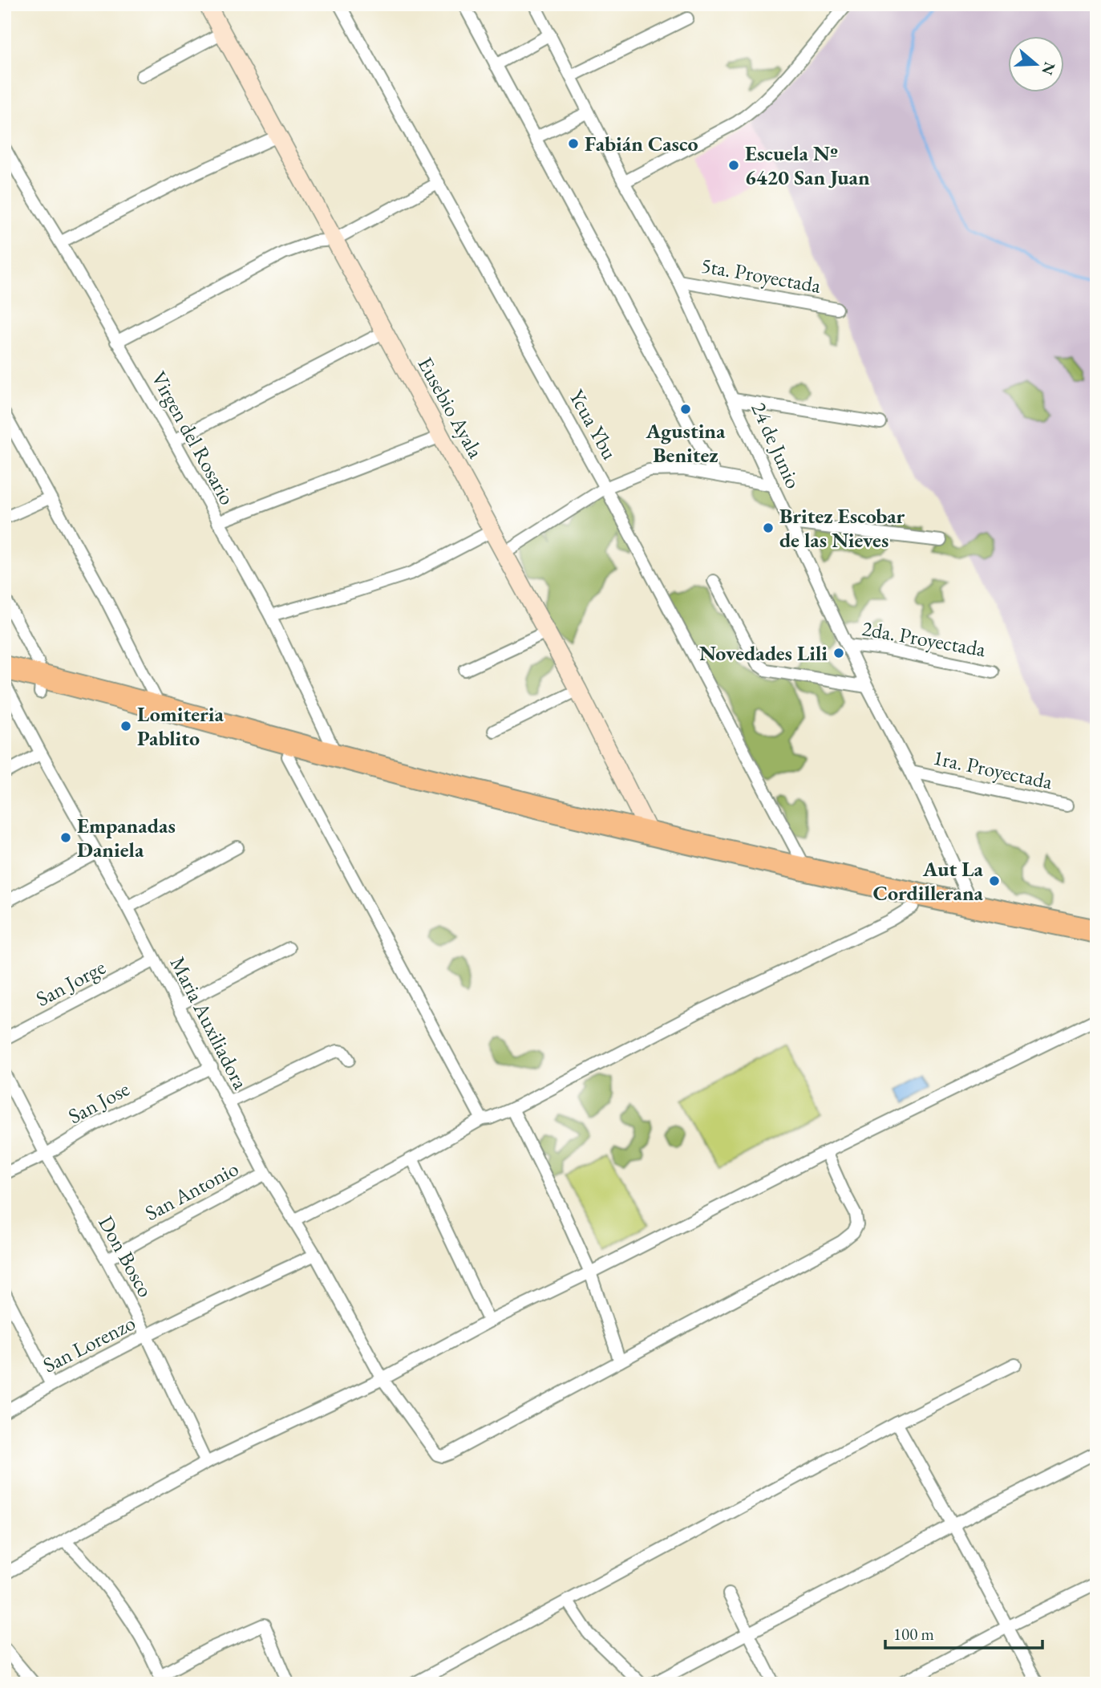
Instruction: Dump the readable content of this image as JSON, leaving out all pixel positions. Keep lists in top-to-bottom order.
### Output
{
  "streets": {
    "main road": ["Eusebio Ayala"],
    "street": [
      "5ta. Proyectada",
      "Ycua Ybu",
      "Virgen del Rosario",
      "24 de Junio",
      "2da. Proyectada",
      "1ra. Proyectada",
      "San Jorge",
      "Maria Auxiliadora",
      "San Jose",
      "San Antonio",
      "Don Bosco",
      "San Lorenzo"
    ]
  },
  "crossings": [
    ["5ta. Proyectada", "24 de Junio"],
    ["24 de Junio", "2da. Proyectada"],
    ["24 de Junio", "1ra. Proyectada"],
    ["San Jorge", "Maria Auxiliadora"],
    ["Maria Auxiliadora", "San Jose"],
    ["Maria Auxiliadora", "San Antonio"],
    ["Maria Auxiliadora", "San Lorenzo"],
    ["San Jose", "Don Bosco"],
    ["San Antonio", "Don Bosco"],
    ["Don Bosco", "San Lorenzo"]
  ],
  "places": [
    "Fabián Casco",
    "Escuela Nº 6420 San Juan",
    "Agustina Benitez",
    "Britez Escobar de las Nieves",
    "Novedades Lili",
    "Lomiteria Pablito",
    "Empanadas Daniela",
    "Aut La Cordillerana"
  ],
  "scale_bar": "100 m",
  "north": "right"
}
